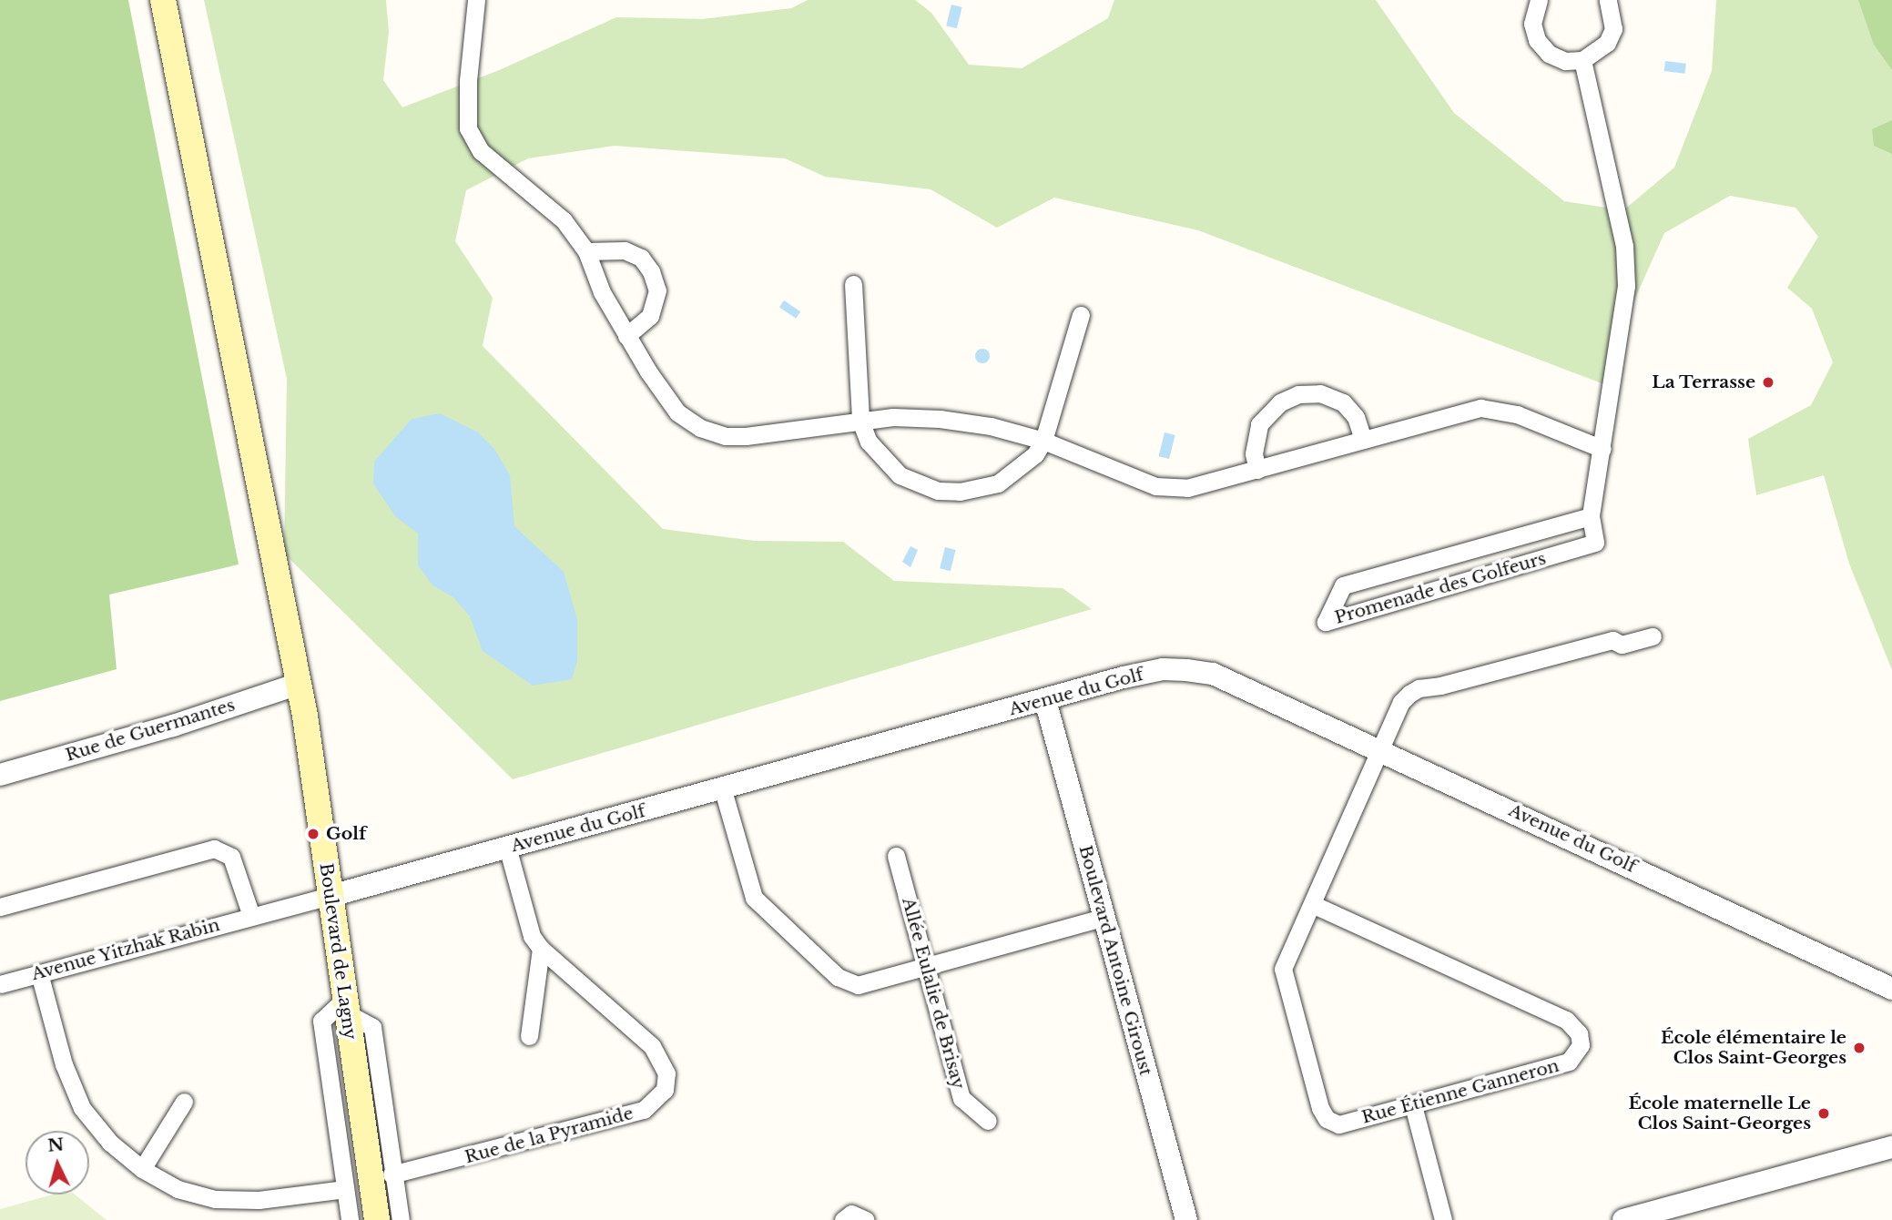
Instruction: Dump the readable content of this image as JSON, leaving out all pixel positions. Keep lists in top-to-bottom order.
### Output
{
  "streets": {
    "main road": ["Boulevard de Lagny"],
    "street": [
      "Promenade des Golfeurs",
      "Avenue du Golf",
      "Rue de Guermantes",
      "Avenue Yitzhak Rabin",
      "Boulevard Antoine Giroust",
      "Allée Eulalie de Brisay",
      "Rue Étienne Ganneron",
      "Rue de la Pyramide"
    ]
  },
  "crossings": [
    ["Avenue du Golf", "Avenue Yitzhak Rabin"],
    ["Avenue du Golf", "Boulevard de Lagny"],
    ["Avenue du Golf", "Boulevard Antoine Giroust"],
    ["Avenue du Golf", "Rue Étienne Ganneron"],
    ["Avenue du Golf", "Rue de la Pyramide"],
    ["Rue de Guermantes", "Boulevard de Lagny"],
    ["Avenue Yitzhak Rabin", "Boulevard de Lagny"]
  ],
  "places": [
    "La Terrasse",
    "Golf",
    "École élémentaire le Clos Saint-Georges",
    "École maternelle Le Clos Saint-Georges"
  ],
  "north": "top"
}
